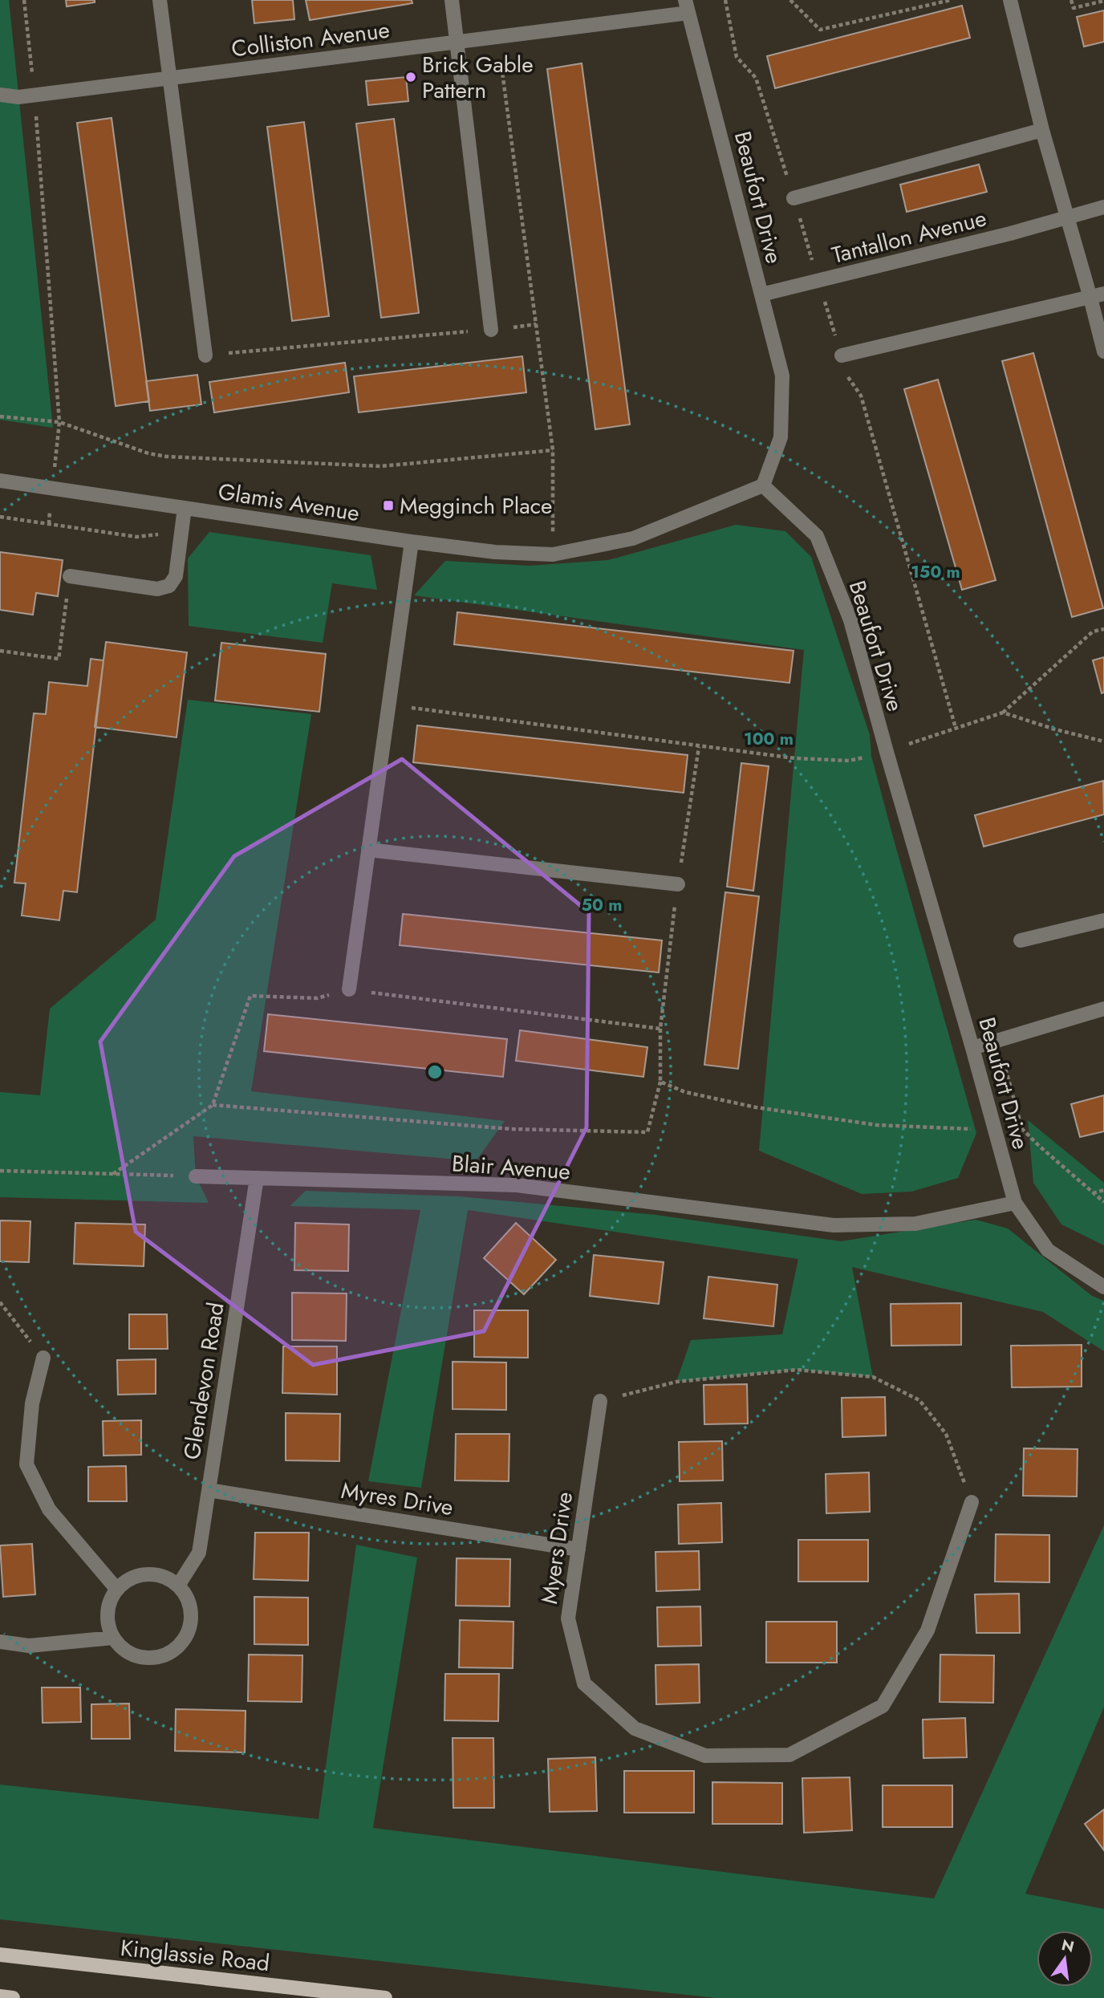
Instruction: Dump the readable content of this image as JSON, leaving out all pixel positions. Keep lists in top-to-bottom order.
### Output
{
  "streets": {
    "main road": ["Kinglassie Road"],
    "street": [
      "Colliston Avenue",
      "Beaufort Drive",
      "Tantallon Avenue",
      "Glamis Avenue",
      "Blair Avenue",
      "Glendevon Road",
      "Myres Drive",
      "Myers Drive"
    ]
  },
  "crossings": [
    ["Colliston Avenue", "Beaufort Drive"],
    ["Beaufort Drive", "Tantallon Avenue"],
    ["Beaufort Drive", "Glamis Avenue"],
    ["Beaufort Drive", "Blair Avenue"],
    ["Blair Avenue", "Glendevon Road"],
    ["Glendevon Road", "Myres Drive"],
    ["Myres Drive", "Myers Drive"]
  ],
  "places": {
    "other": ["Brick Gable Pattern"],
    "transit": ["Megginch Place"]
  },
  "north": "top",
  "rings": ["150 m", "100 m", "50 m"]
}
